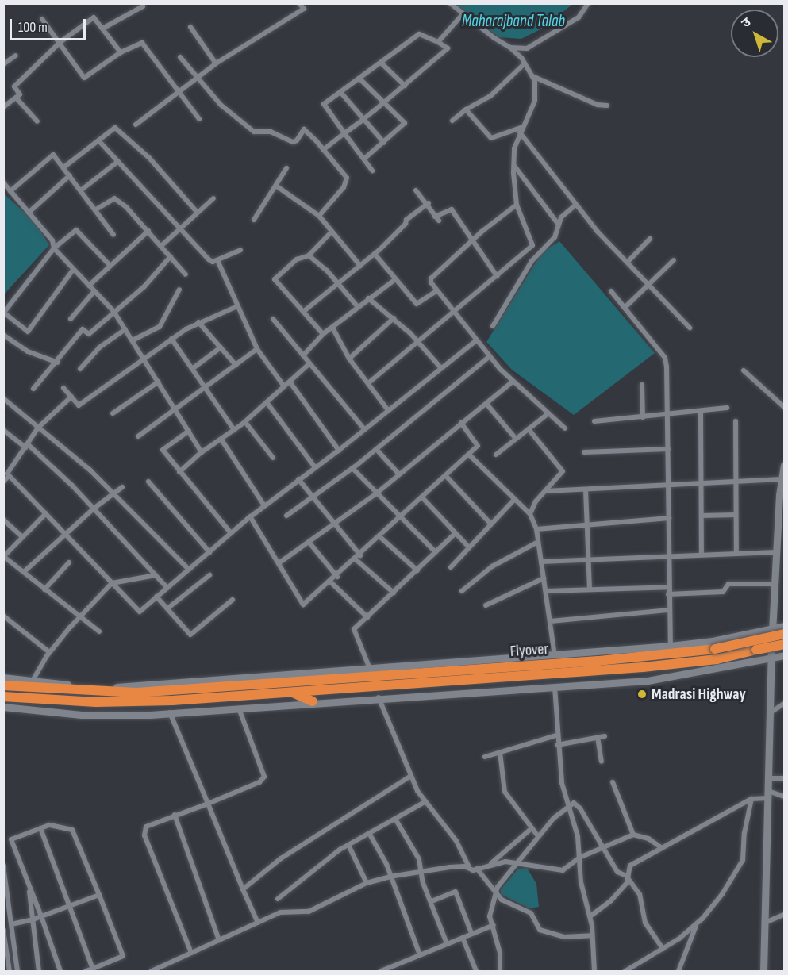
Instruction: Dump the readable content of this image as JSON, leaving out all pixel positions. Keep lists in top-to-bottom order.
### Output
{
  "streets": {
    "highway": ["Flyover"]
  },
  "water": ["Maharajband Talab"],
  "places": ["Madrasi Highway"],
  "scale_bar": "100 m",
  "north": "top left"
}
